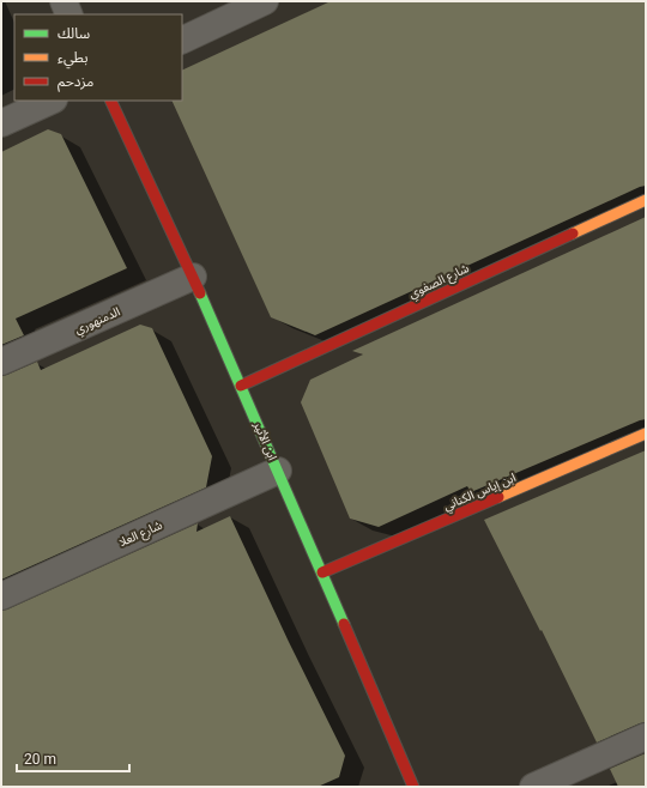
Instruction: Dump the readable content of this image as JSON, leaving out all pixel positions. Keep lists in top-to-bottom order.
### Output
{
  "streets": {
    "street": [
      "شارع الصفوي",
      "الدمنهوري",
      "ابن الأثير",
      "ابن إياس الكناني",
      "شارع العلا"
    ]
  },
  "crossings": [
    ["شارع الصفوي", "ابن الأثير"],
    ["الدمنهوري", "ابن الأثير"],
    ["ابن الأثير", "ابن إياس الكناني"],
    ["ابن الأثير", "شارع العلا"]
  ],
  "legend": ["سالك", "بطيء", "مزدحم"],
  "scale_bar": "20 m"
}
